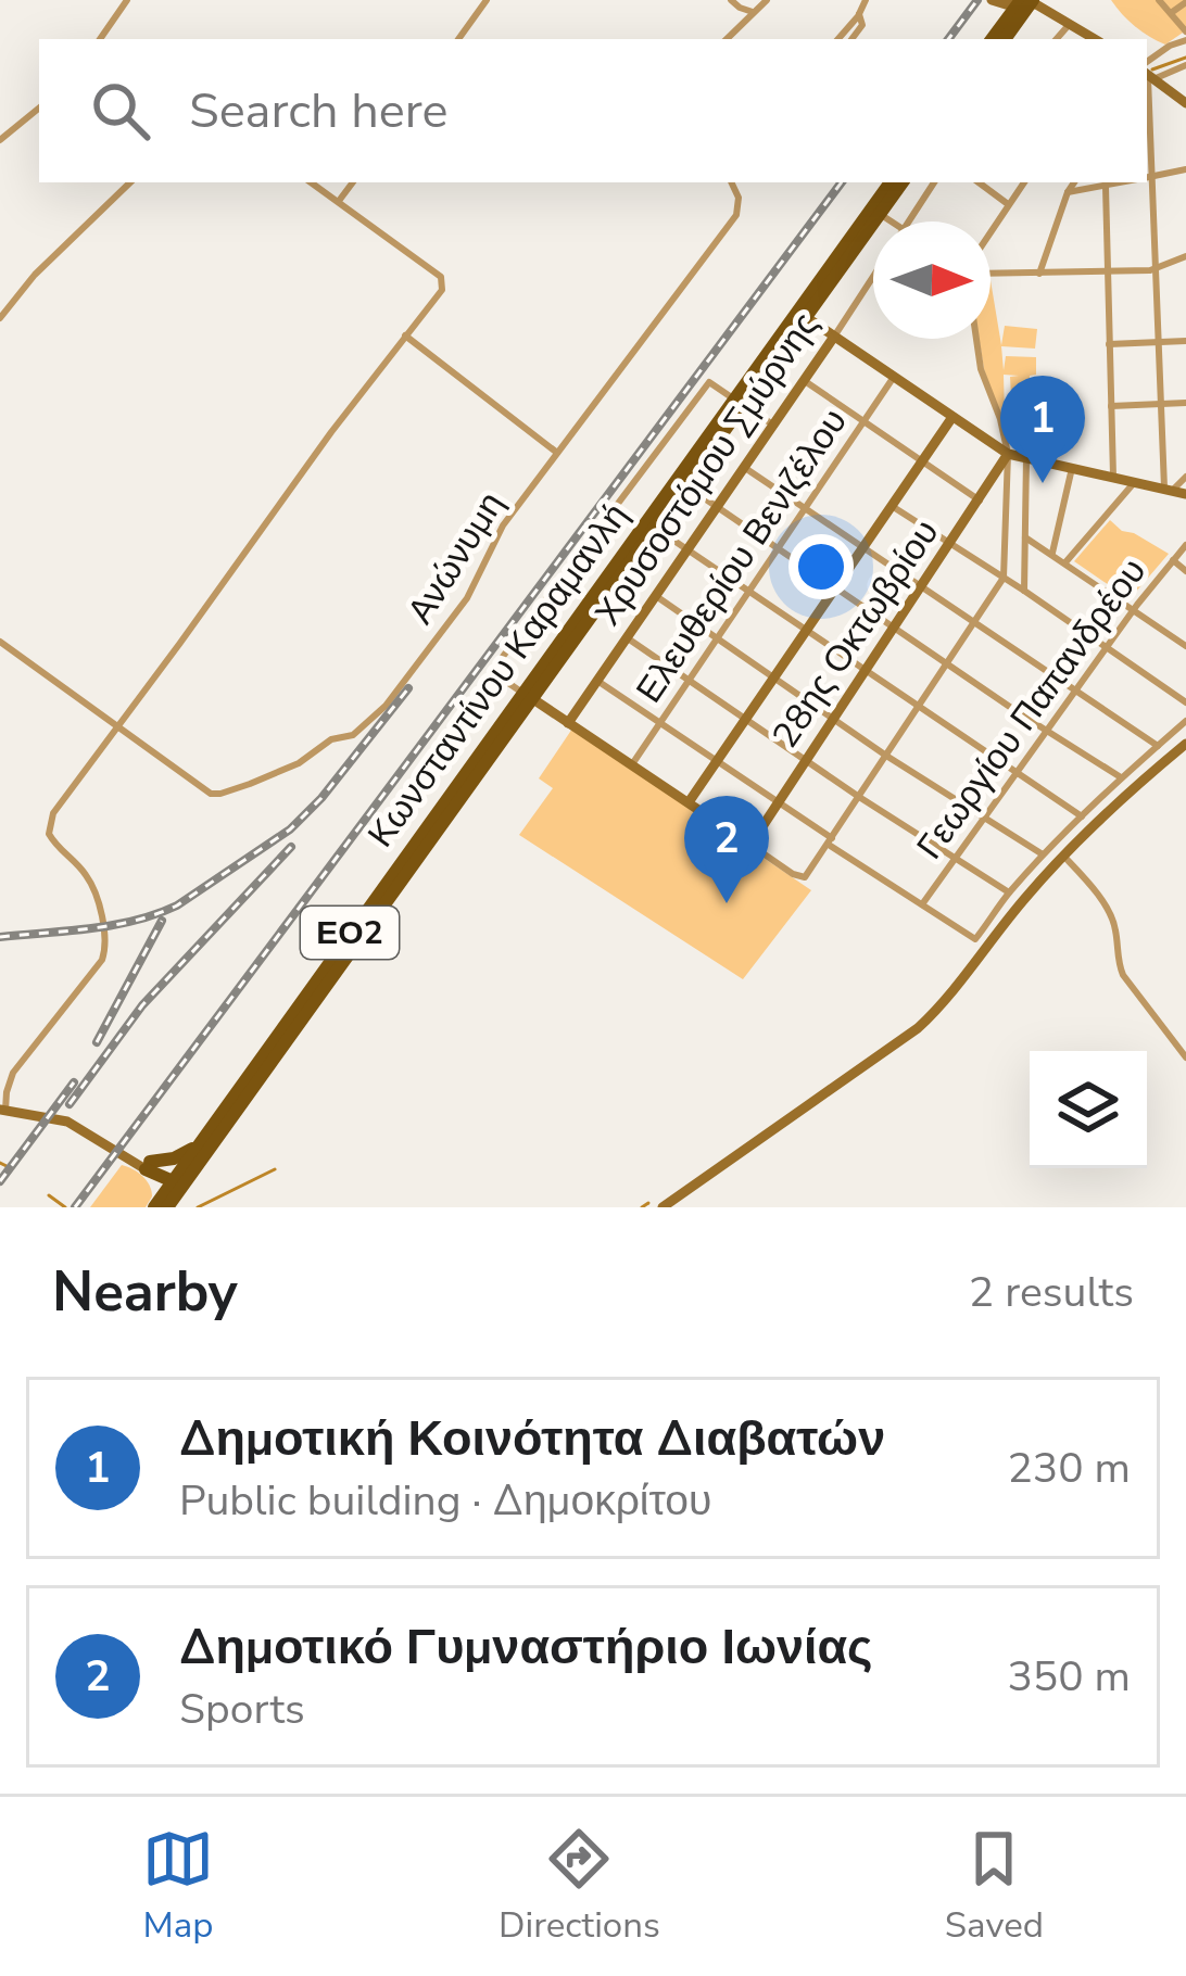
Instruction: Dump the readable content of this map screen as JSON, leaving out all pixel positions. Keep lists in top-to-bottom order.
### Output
{
  "streets": {
    "main road": ["Κωνσταντίνου Καραμανλή", "ΕΟ2"],
    "street": [
      "Χρυσοστόμου Σμύρνης",
      "Ελευθερίου Βενιζέλου",
      "Ανώνυμη",
      "28ης Οκτωβρίου",
      "Γεωργίου Παπανδρέου"
    ]
  },
  "north": "right",
  "page": {
    "search": "Search here",
    "pins": ["1", "2"],
    "heading": ["Nearby", "2 results"],
    "list": [
      {
        "mark": "1",
        "name": "Δημοτική Κοινότητα Διαβατών",
        "note": "Public building · Δημοκρίτου",
        "value": "230 m"
      },
      {
        "mark": "2",
        "name": "Δημοτικό Γυμναστήριο Ιωνίας",
        "note": "Sports",
        "value": "350 m"
      }
    ],
    "nav": ["Map", "Directions", "Saved"]
  }
}
